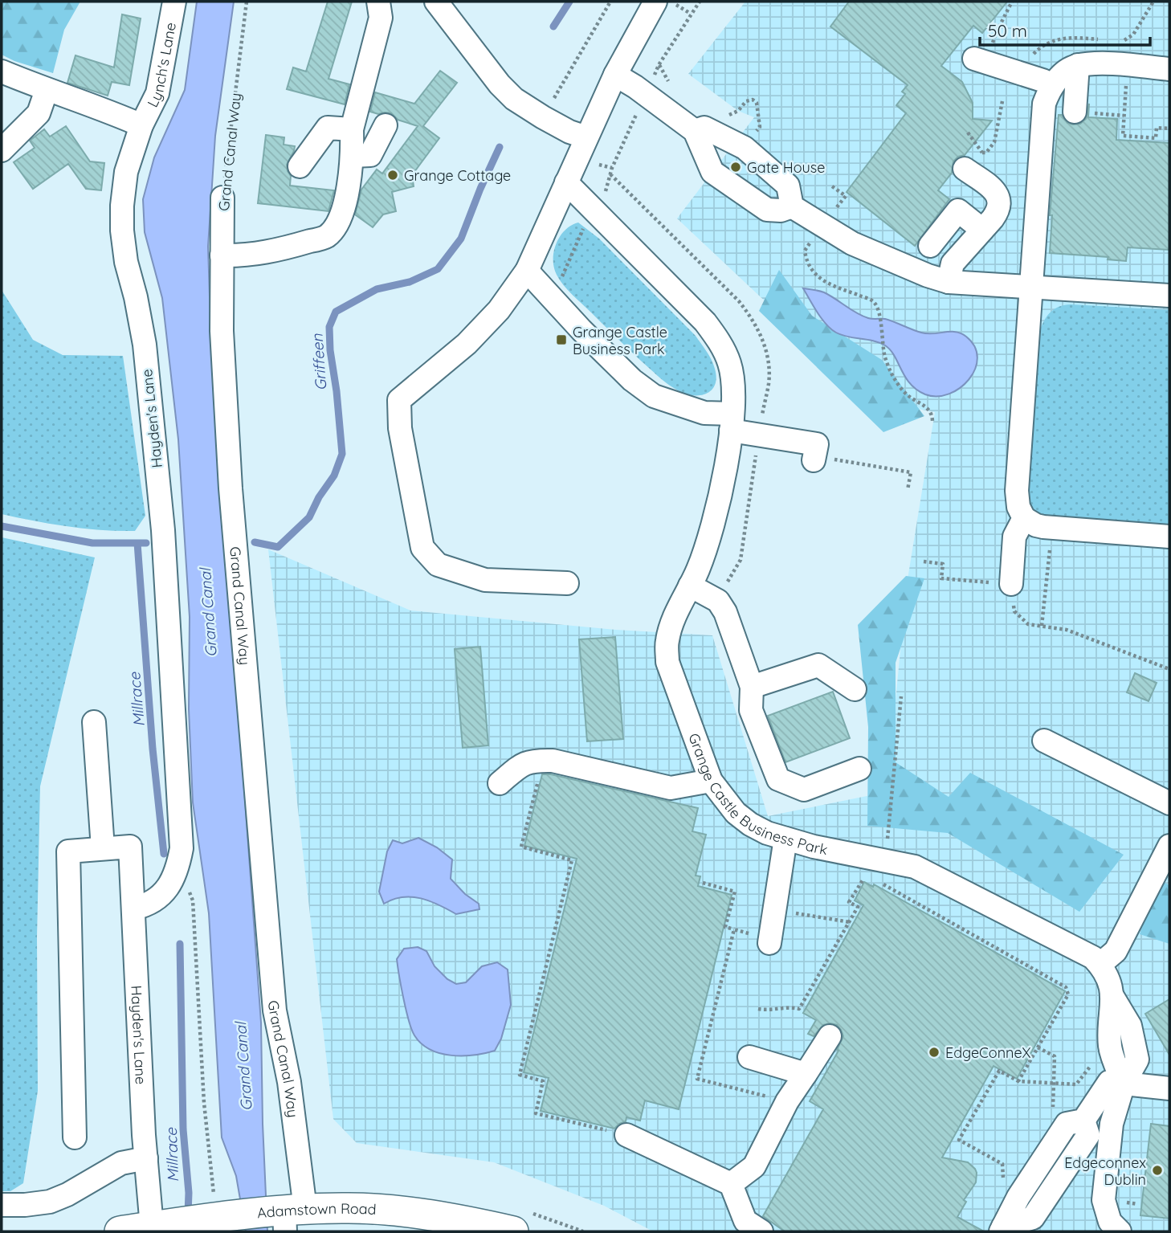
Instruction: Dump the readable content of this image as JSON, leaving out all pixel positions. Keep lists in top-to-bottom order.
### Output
{
  "streets": {
    "main road": ["Adamstown Road"],
    "street": [
      "Lynch's Lane",
      "Grand Canal Way",
      "Hayden's Lane",
      "Grange Castle Business Park"
    ]
  },
  "crossings": [
    ["Lynch's Lane", "Hayden's Lane"],
    ["Grand Canal Way", "Adamstown Road"],
    ["Hayden's Lane", "Adamstown Road"]
  ],
  "water": ["Griffeen", "Grand Canal", "Millrace"],
  "places": {
    "other": [
      "Gate House",
      "Grange Cottage",
      "EdgeConneX",
      "Edgeconnex Dublin"
    ],
    "transit": ["Grange Castle Business Park"]
  },
  "scale_bar": "50 m"
}
